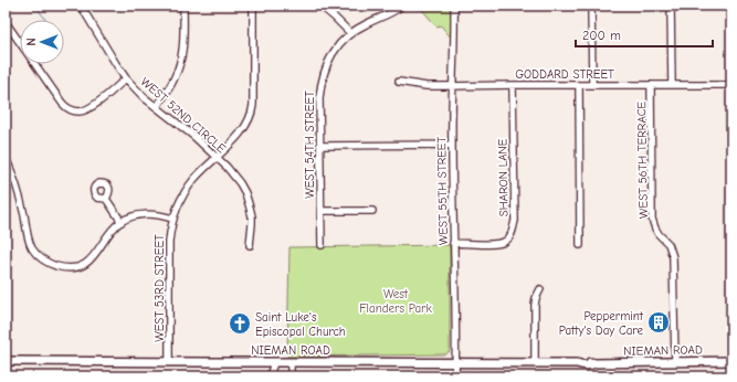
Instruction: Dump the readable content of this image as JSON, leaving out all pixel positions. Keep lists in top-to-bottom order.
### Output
{
  "streets": {
    "main road": ["NIEMAN ROAD"],
    "street": [
      "GODDARD STREET",
      "WEST 52ND CIRCLE",
      "WEST 54TH STREET",
      "WEST 56TH TERRACE",
      "SHARON LANE",
      "WEST 55TH STREET",
      "WEST 53RD STREET"
    ]
  },
  "crossings": [
    ["GODDARD STREET", "WEST 56TH TERRACE"],
    ["GODDARD STREET", "SHARON LANE"],
    ["GODDARD STREET", "WEST 55TH STREET"],
    ["WEST 52ND CIRCLE", "WEST 53RD STREET"],
    ["WEST 56TH TERRACE", "NIEMAN ROAD"],
    ["SHARON LANE", "WEST 55TH STREET"],
    ["WEST 55TH STREET", "NIEMAN ROAD"],
    ["WEST 53RD STREET", "NIEMAN ROAD"]
  ],
  "parks": ["West Flanders Park"],
  "places": {
    "building": ["Peppermint Patty's Day Care"],
    "church": ["Saint Luke's Episcopal Church"]
  },
  "scale_bar": "200 m",
  "north": "left"
}
